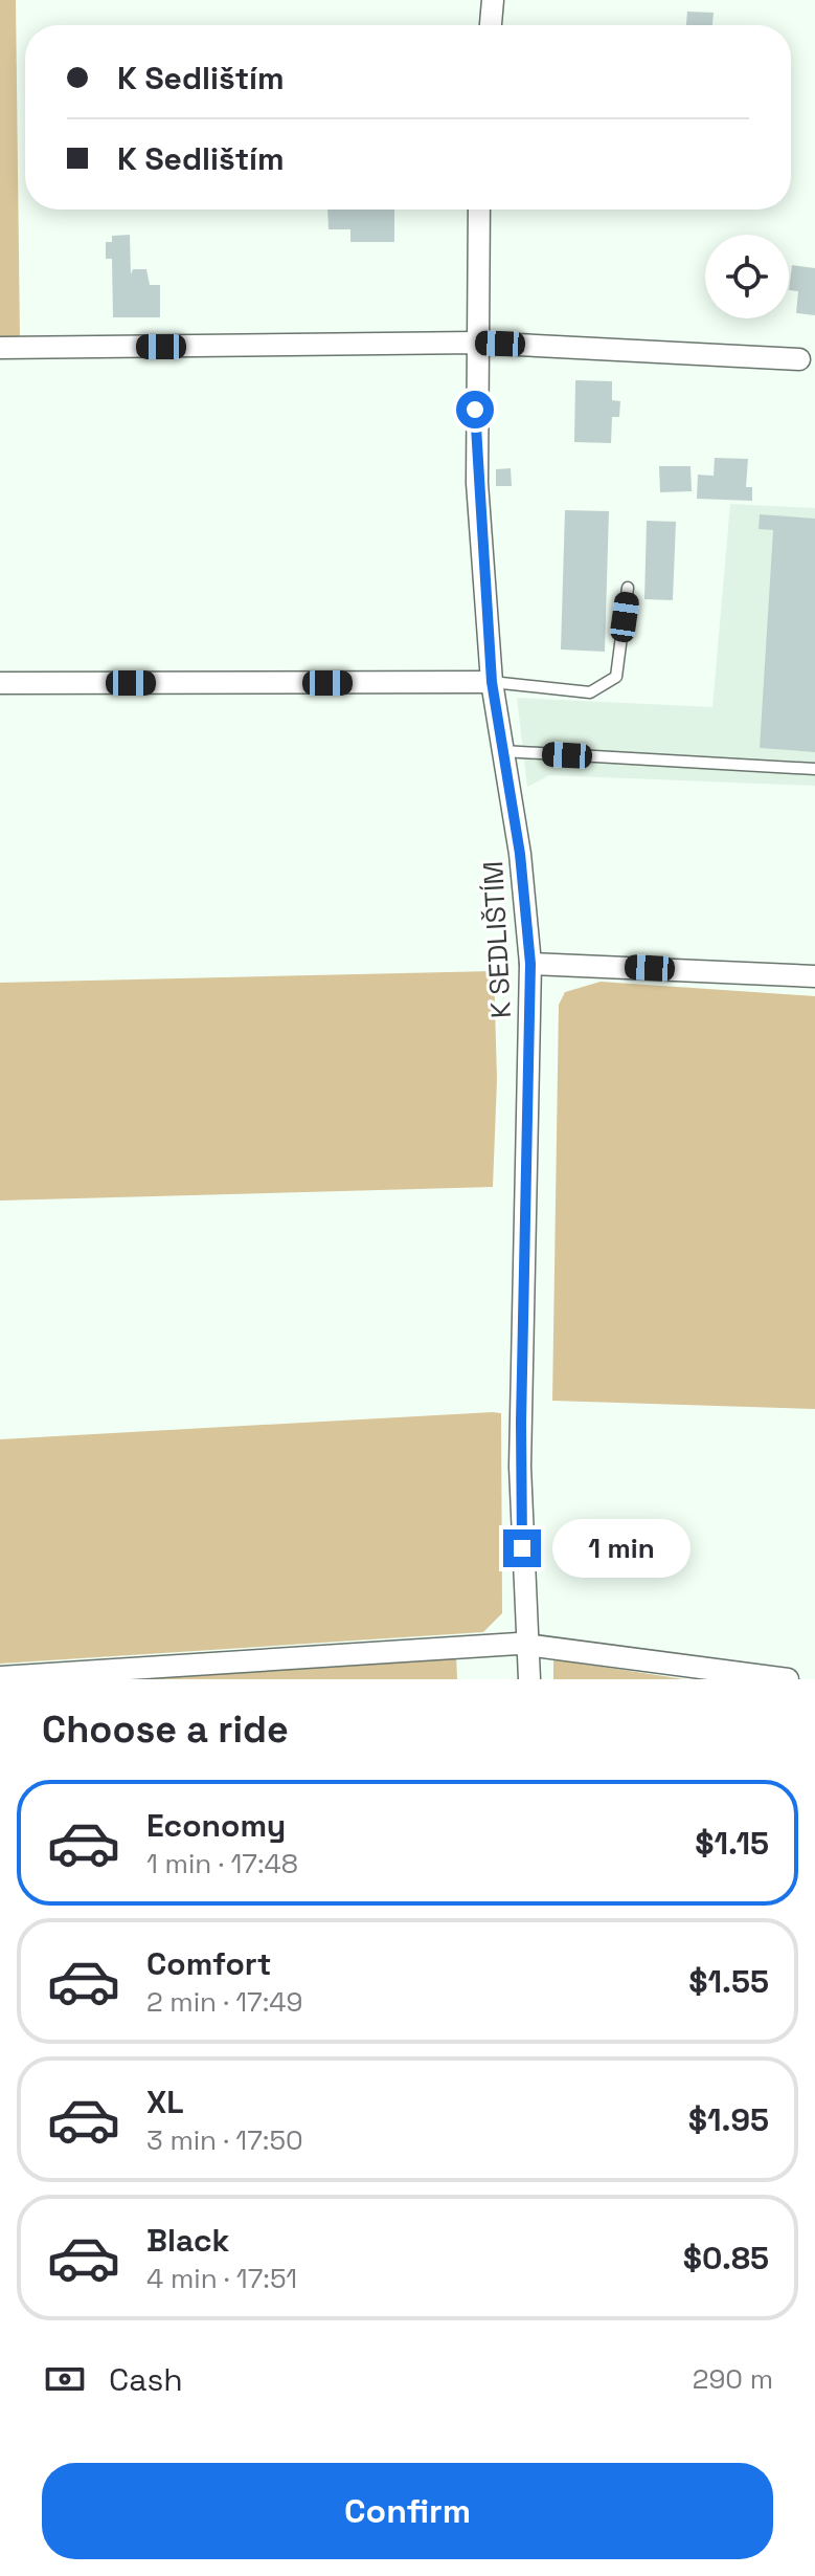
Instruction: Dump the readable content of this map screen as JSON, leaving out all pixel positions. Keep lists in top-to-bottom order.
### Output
{
  "streets": {
    "street": ["K SEDLIŠTÍM"]
  },
  "page": {
    "banner": ["K Sedlištím", "K Sedlištím"],
    "bubble": "1 min",
    "heading": "Choose a ride",
    "list": [
      {
        "name": "Economy",
        "note": "1 min · 17:48",
        "value": "$1.15"
      },
      {
        "name": "Comfort",
        "note": "2 min · 17:49",
        "value": "$1.55"
      },
      {
        "name": "XL",
        "note": "3 min · 17:50",
        "value": "$1.95"
      },
      {
        "name": "Black",
        "note": "4 min · 17:51",
        "value": "$0.85"
      }
    ],
    "pay": ["Cash", "290 m"],
    "buttons": "Confirm"
  }
}
